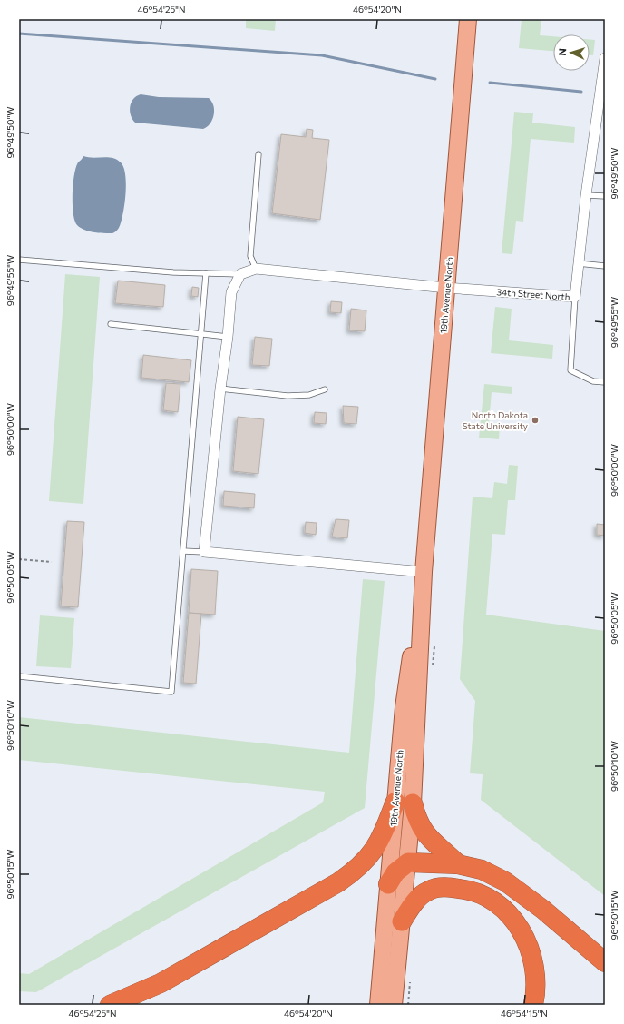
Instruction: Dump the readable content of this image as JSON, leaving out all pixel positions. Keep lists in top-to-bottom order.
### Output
{
  "streets": {
    "main road": ["19th Avenue North"],
    "street": ["34th Street North"]
  },
  "crossings": [
    ["34th Street North", "19th Avenue North"]
  ],
  "places": ["North Dakota State University"],
  "north": "left",
  "coordinates": [
    "46°54'25\"N",
    "46°54'20\"N",
    "96°49'50\"W",
    "96°49'55\"W",
    "96°50'00\"W",
    "96°50'05\"W",
    "96°50'10\"W",
    "96°50'15\"W",
    "46°54'15\"N"
  ]
}
